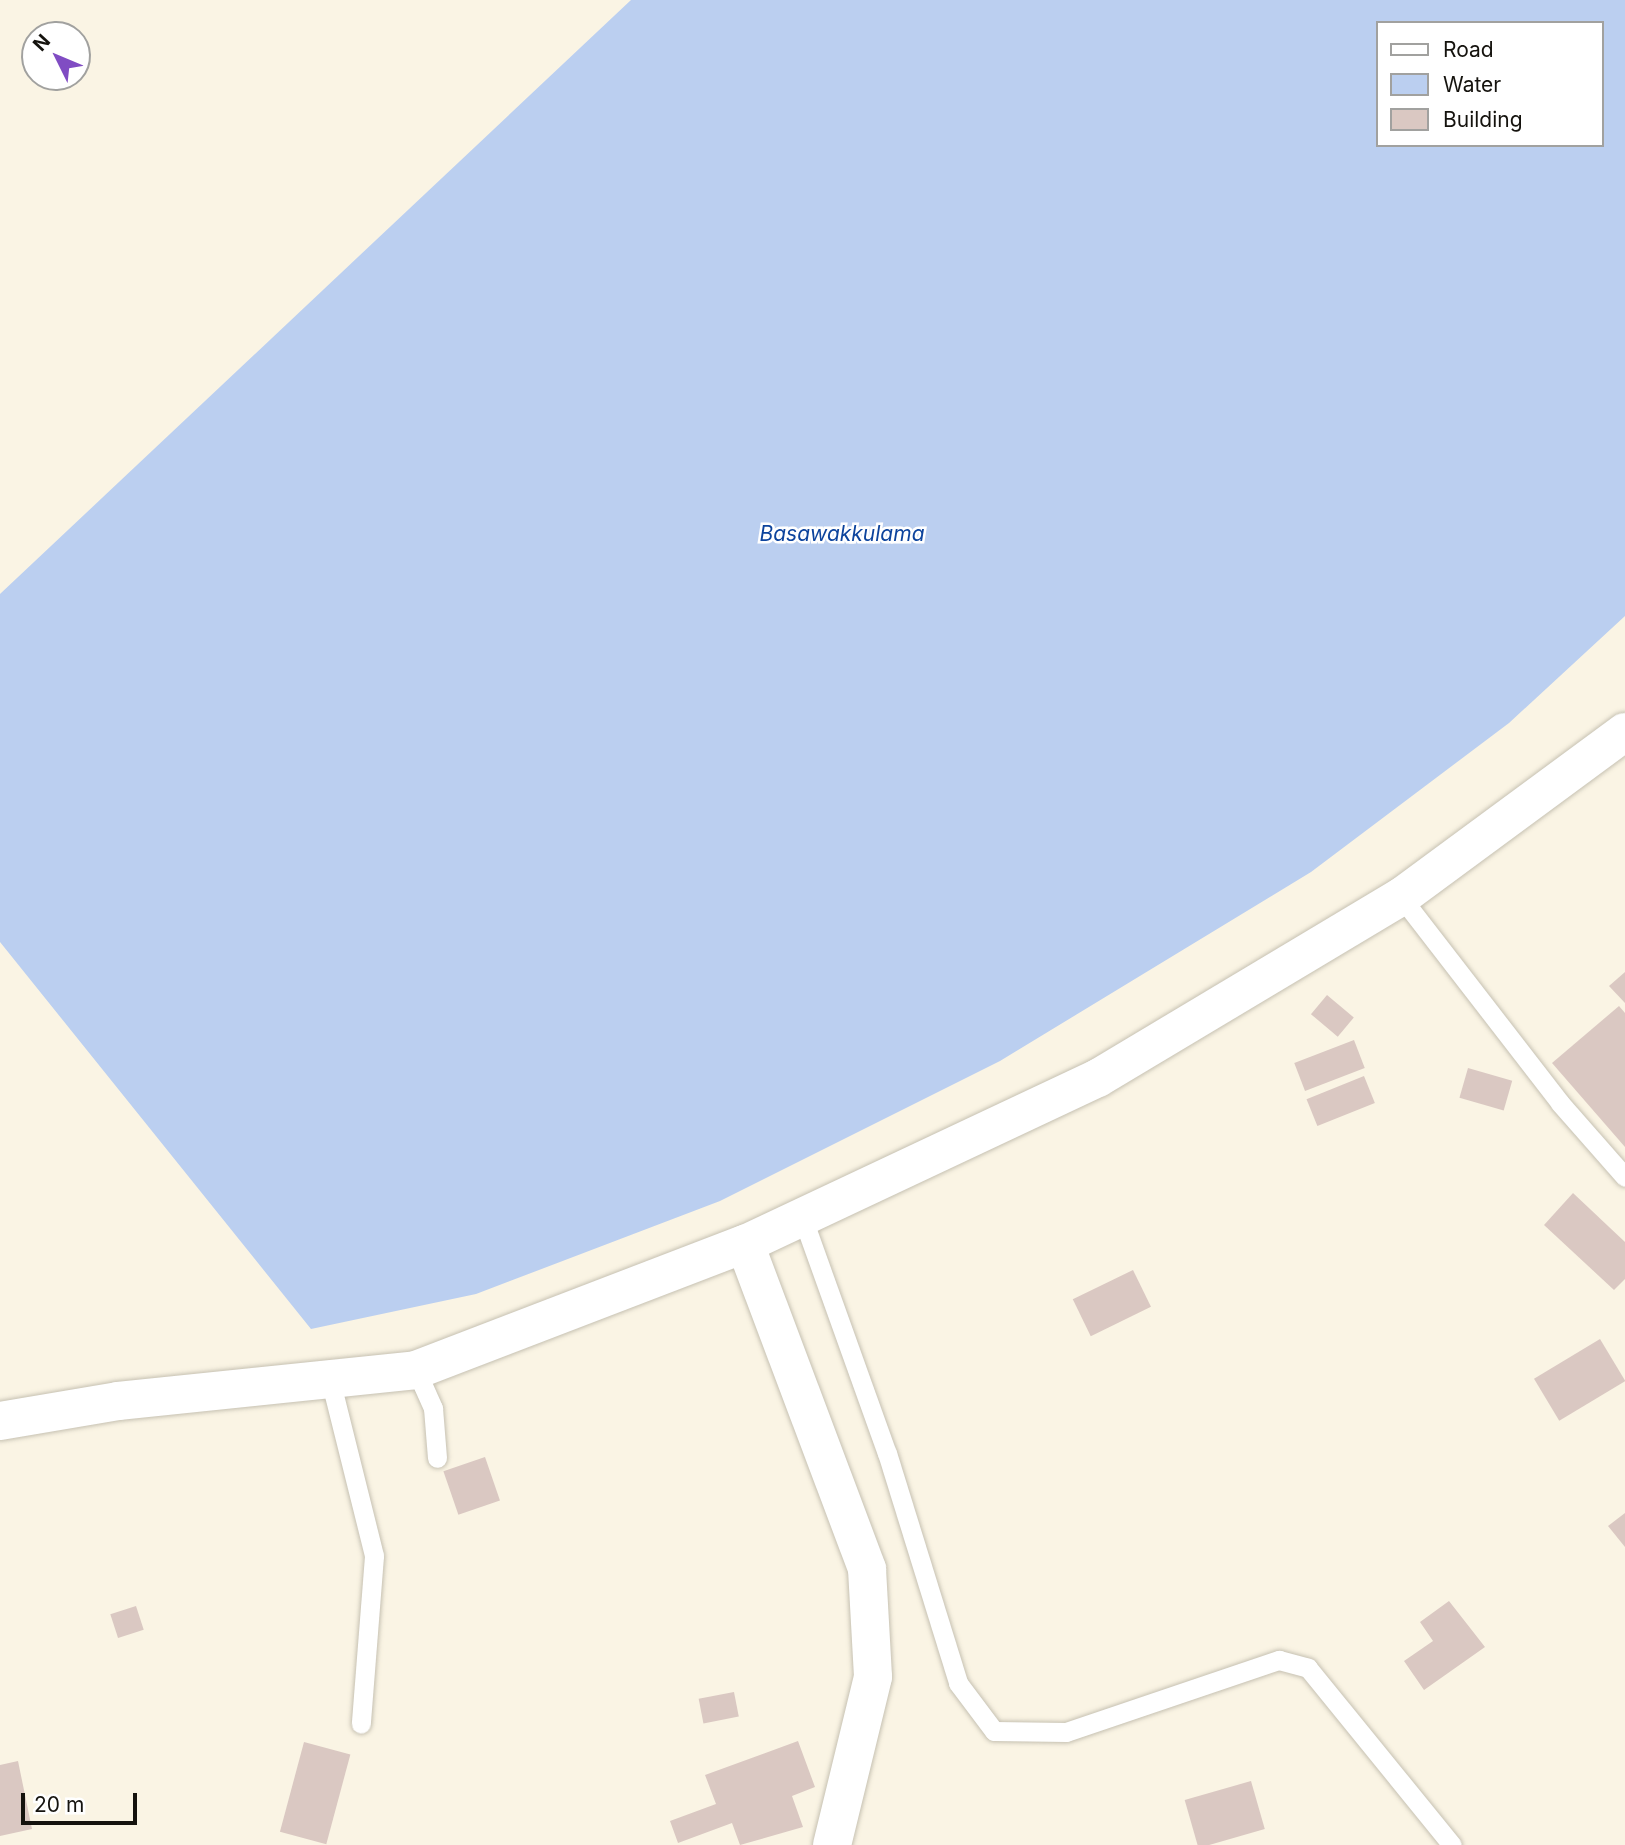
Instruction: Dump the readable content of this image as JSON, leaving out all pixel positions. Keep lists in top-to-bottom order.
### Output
{
  "water": ["Basawakkulama"],
  "legend": ["Road", "Water", "Building"],
  "scale_bar": "20 m",
  "north": "top left"
}
